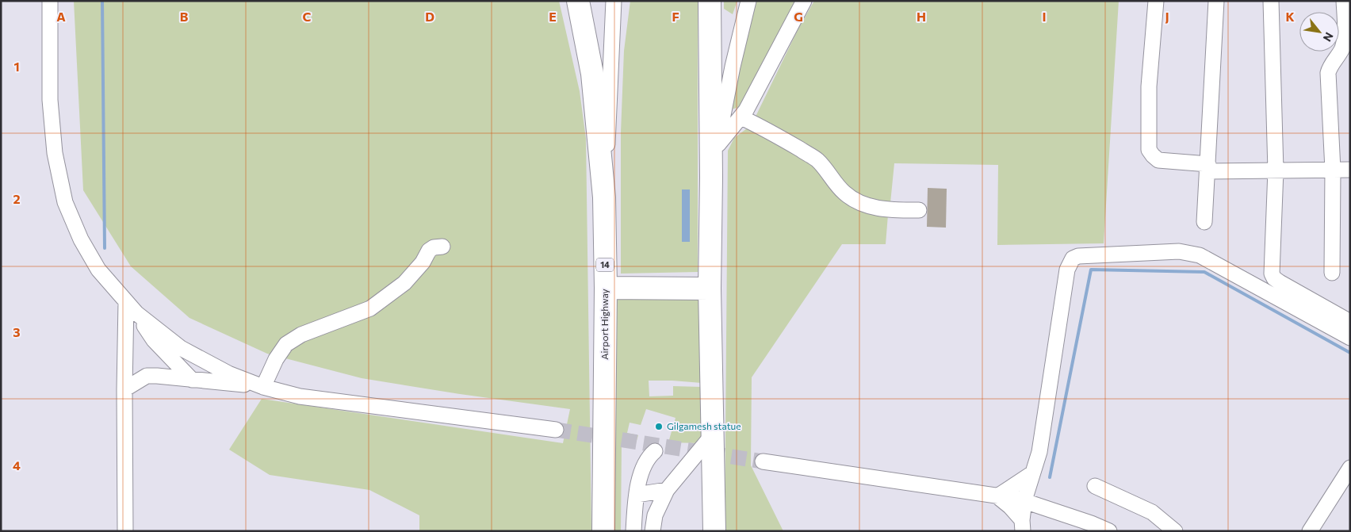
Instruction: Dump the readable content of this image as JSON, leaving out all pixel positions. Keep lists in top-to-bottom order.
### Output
{
  "streets": {
    "highway": ["14", "Airport Highway"]
  },
  "places": ["Gilgamesh statue"],
  "north": "bottom right",
  "grid": {
    "columns": [
      "A",
      "B",
      "C",
      "D",
      "E",
      "F",
      "G",
      "H",
      "I",
      "J",
      "K"
    ],
    "rows": [
      "1",
      "2",
      "3",
      "4"
    ]
  }
}
